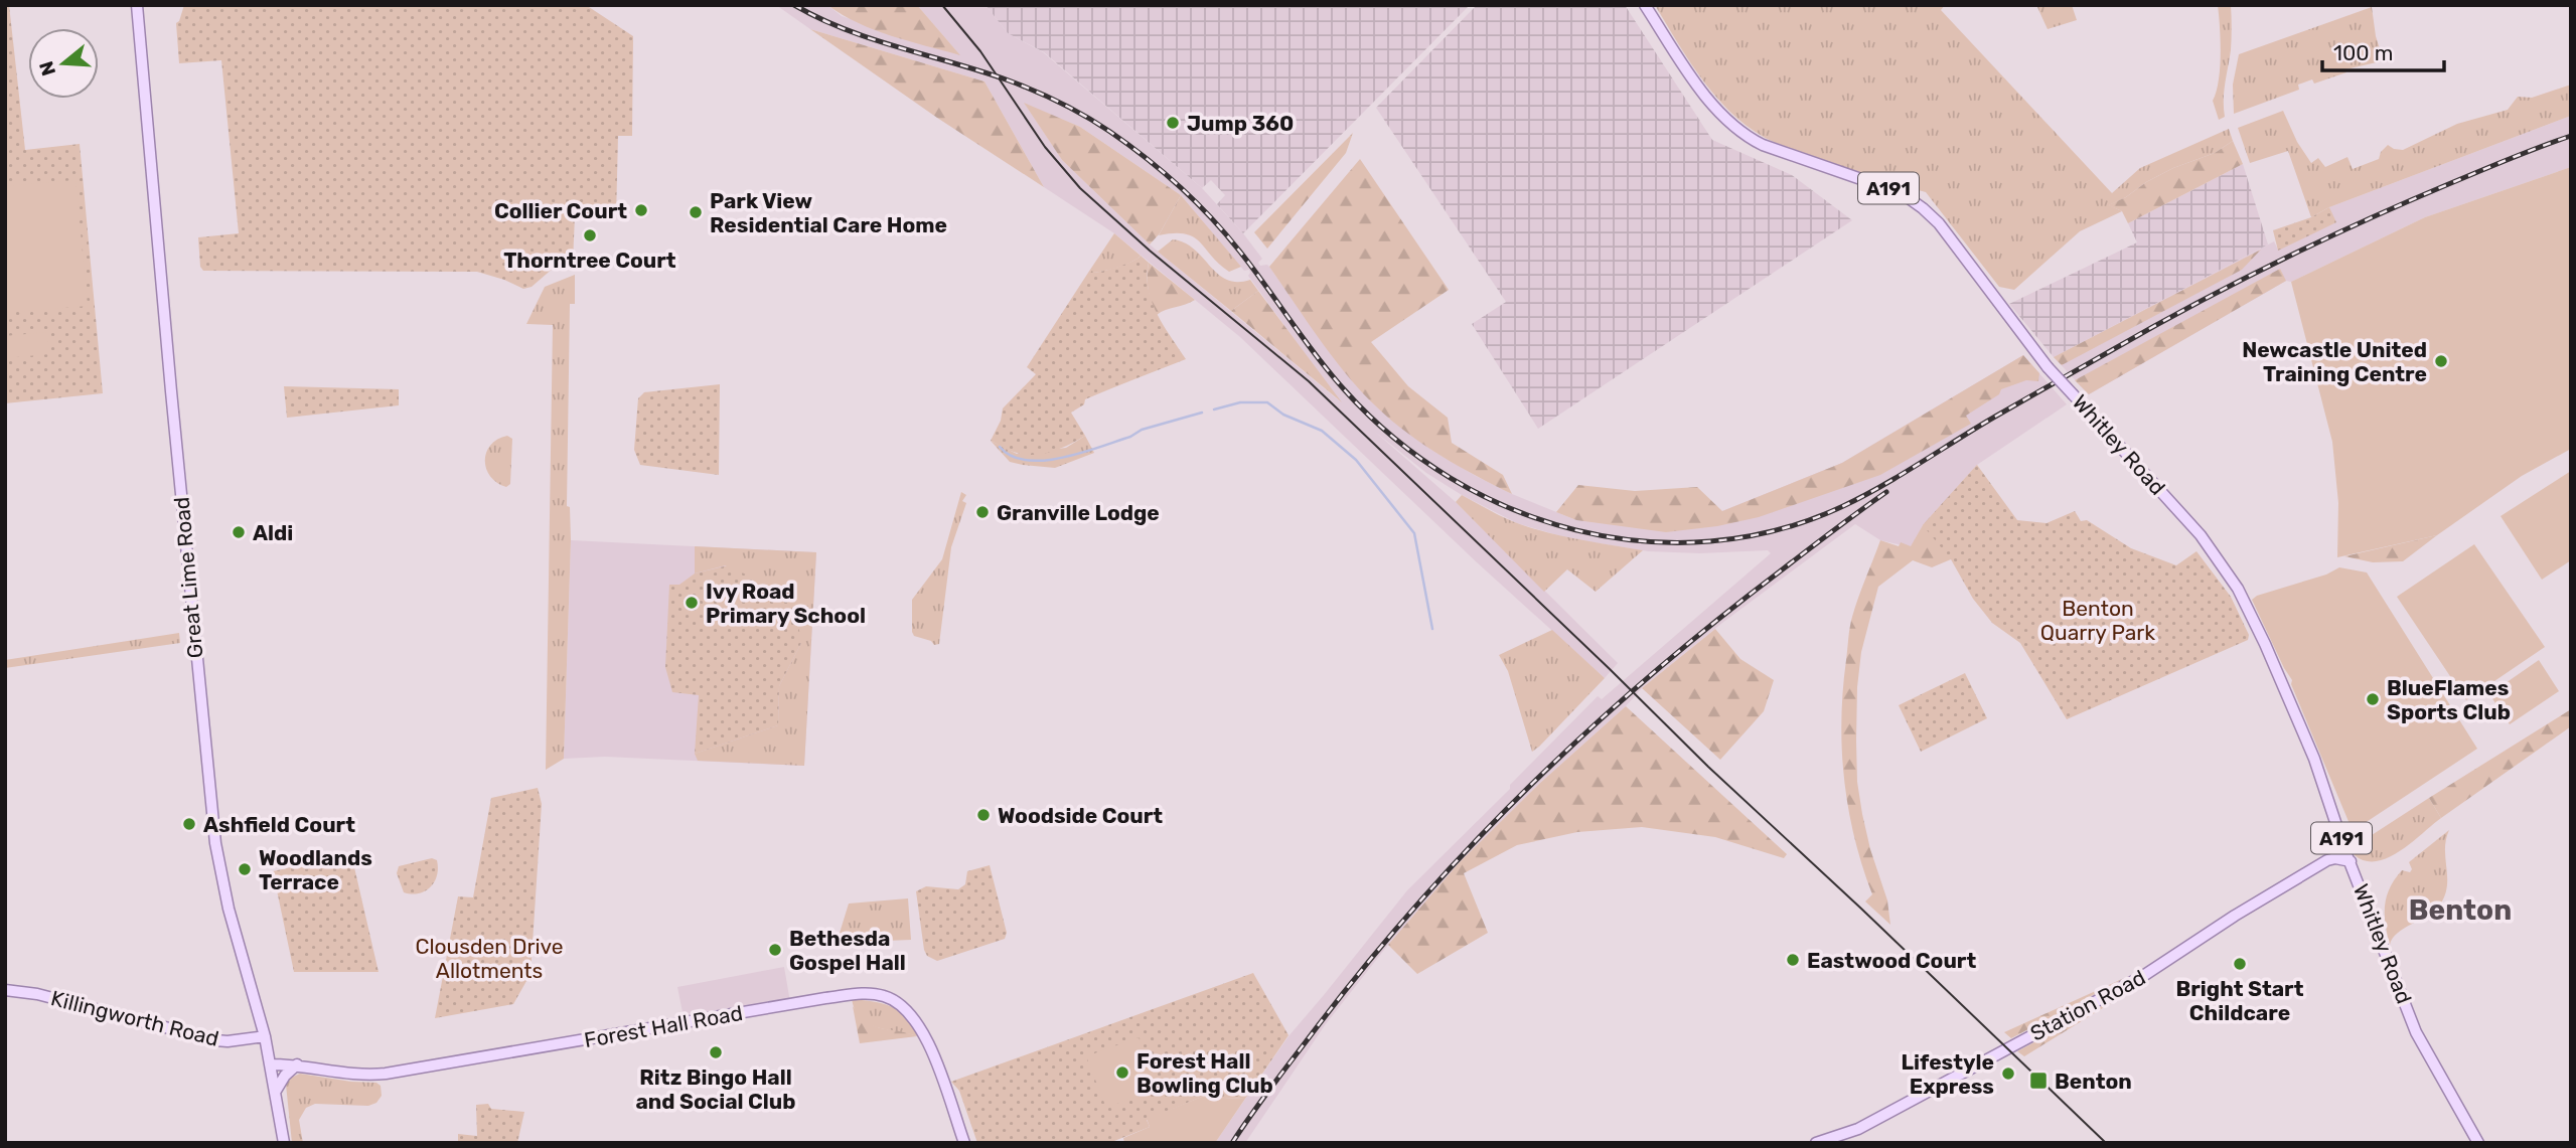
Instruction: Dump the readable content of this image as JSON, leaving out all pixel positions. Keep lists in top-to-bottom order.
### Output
{
  "streets": {
    "main road": [
      "A191",
      "Whitley Road",
      "Great Lime Road",
      "Station Road",
      "Killingworth Road",
      "Forest Hall Road"
    ]
  },
  "crossings": [
    ["Whitley Road", "Station Road"],
    ["Great Lime Road", "Killingworth Road"],
    ["Great Lime Road", "Forest Hall Road"]
  ],
  "districts": ["Benton"],
  "parks": ["Benton Quarry Park", "Clousden Drive Allotments"],
  "places": {
    "other": [
      "Jump 360",
      "Collier Court",
      "Park View Residential Care Home",
      "Thorntree Court",
      "Newcastle United Training Centre",
      "Granville Lodge",
      "Aldi",
      "Ivy Road Primary School",
      "BlueFlames Sports Club",
      "Woodside Court",
      "Ashfield Court",
      "Woodlands Terrace",
      "Bethesda Gospel Hall",
      "Eastwood Court",
      "Bright Start Childcare",
      "Ritz Bingo Hall and Social Club",
      "Forest Hall Bowling Club",
      "Lifestyle Express"
    ],
    "transit": ["Benton"]
  },
  "scale_bar": "100 m",
  "north": "left"
}
